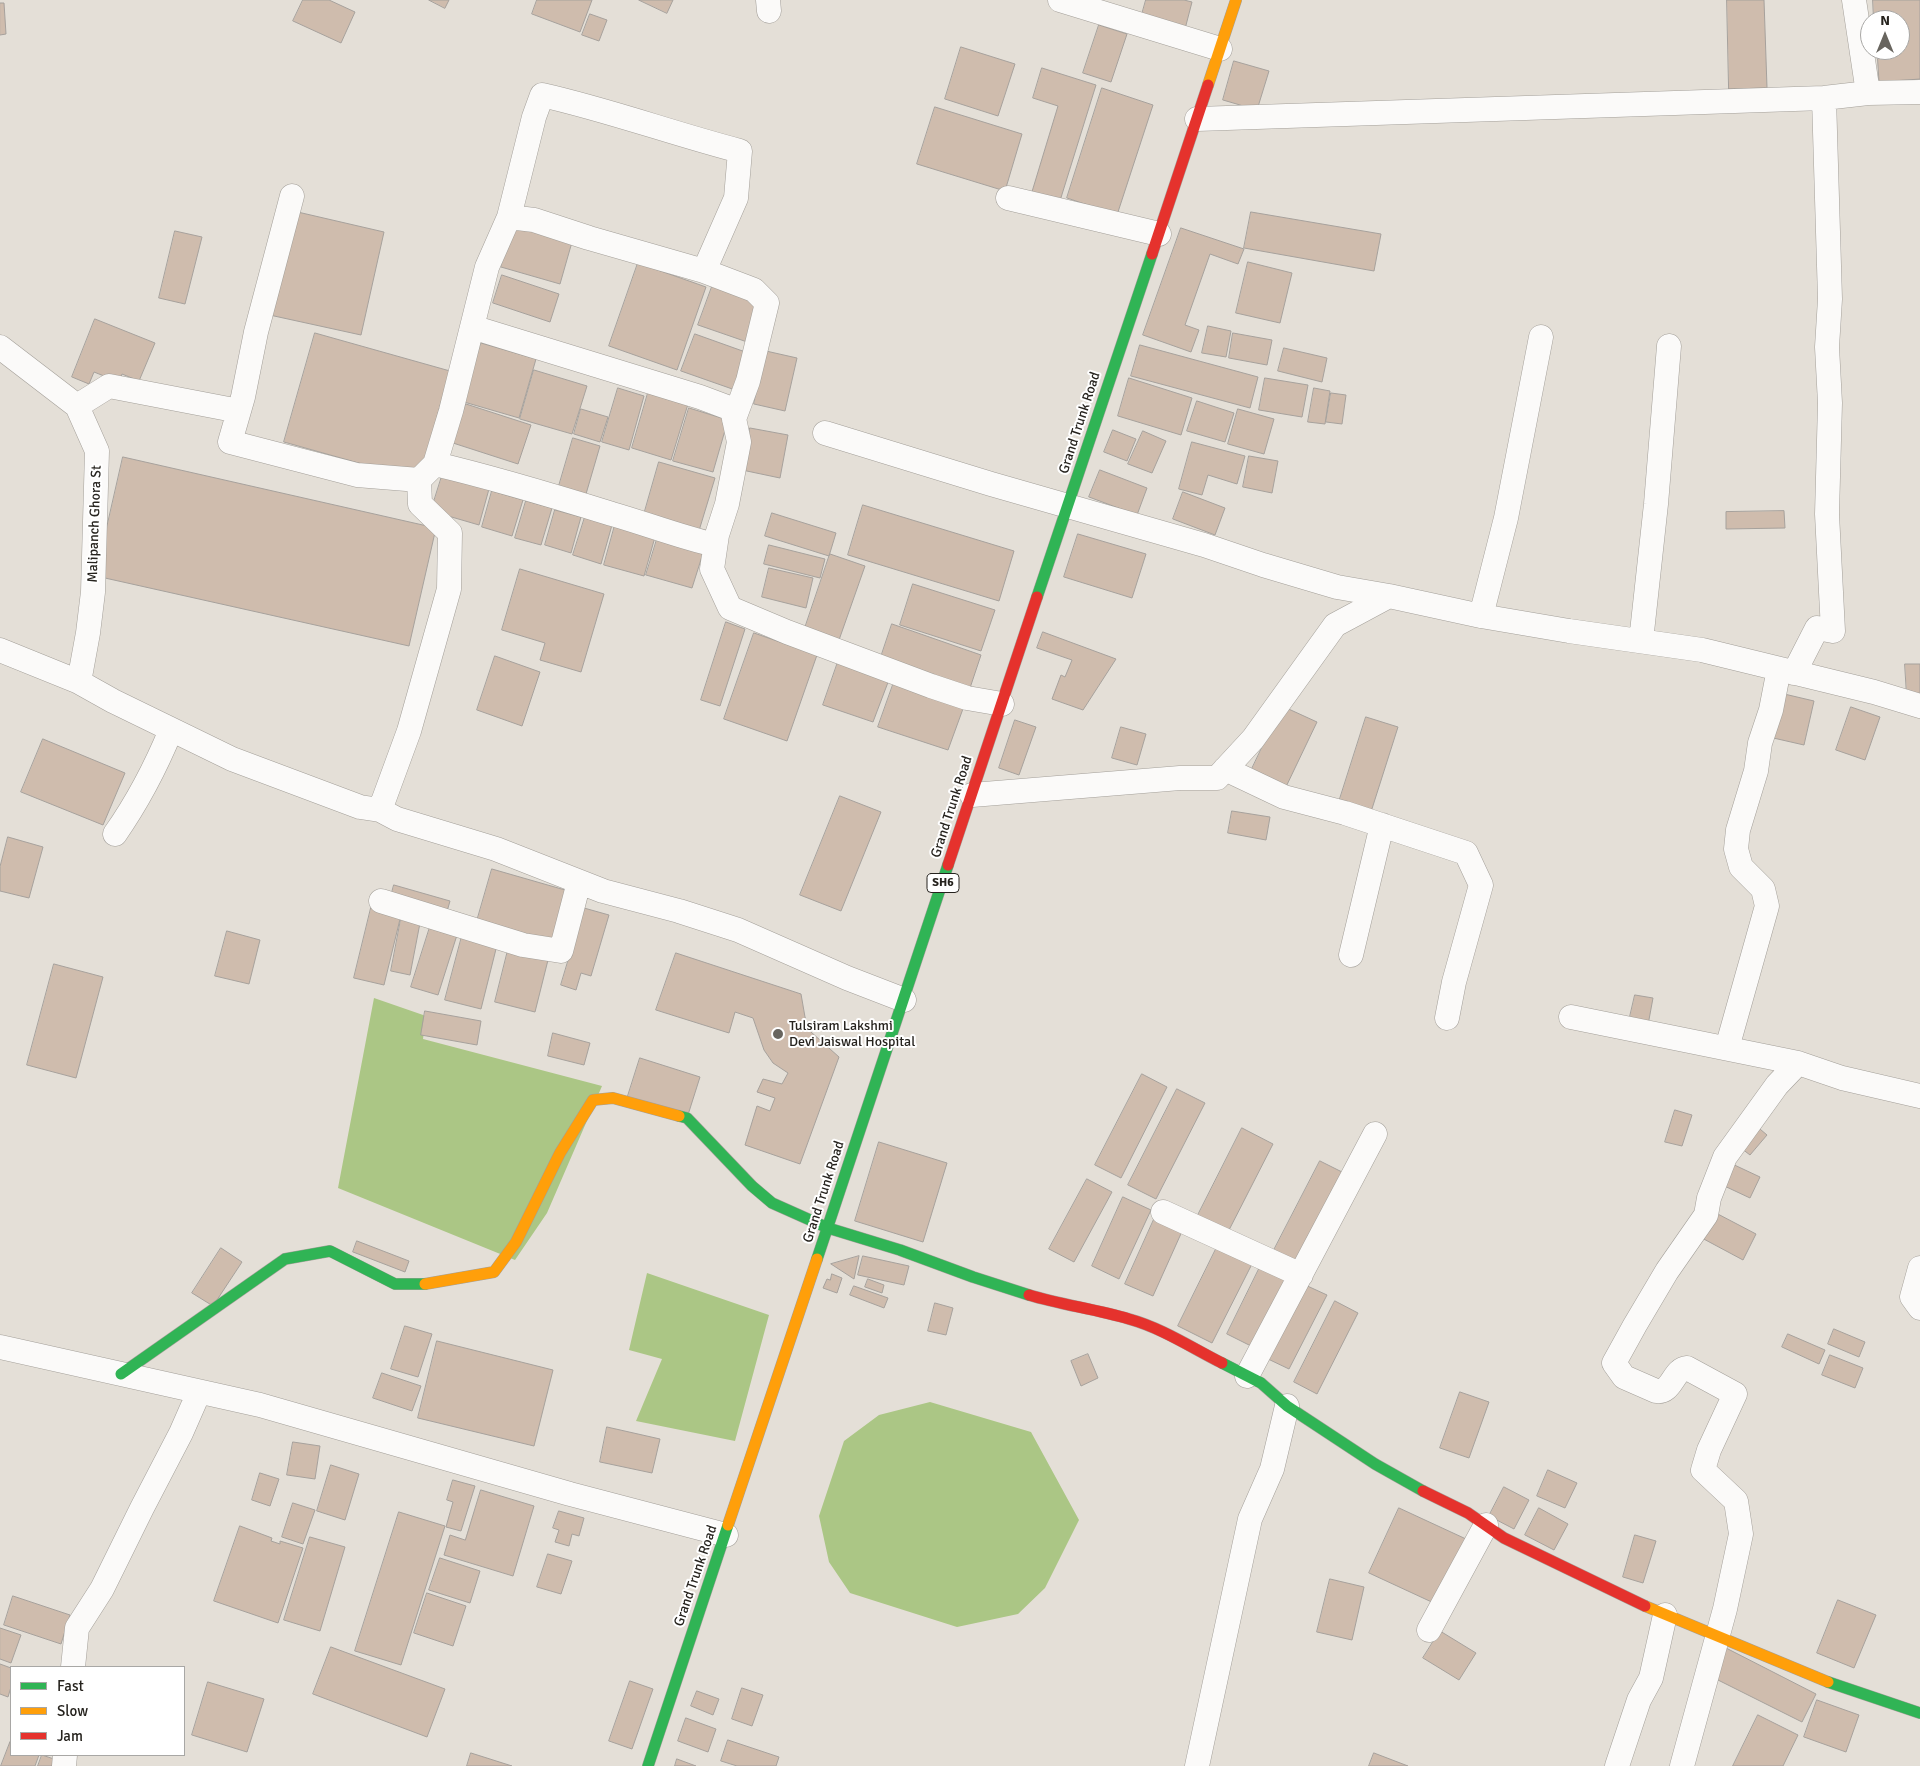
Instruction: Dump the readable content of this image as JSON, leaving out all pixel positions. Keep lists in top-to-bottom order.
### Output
{
  "streets": {
    "street": ["Grand Trunk Road", "Malipanch Ghora St", "SH6"]
  },
  "places": ["Tulsiram Lakshmi Devi Jaiswal Hospital"],
  "legend": ["Fast", "Slow", "Jam"],
  "north": "top"
}
